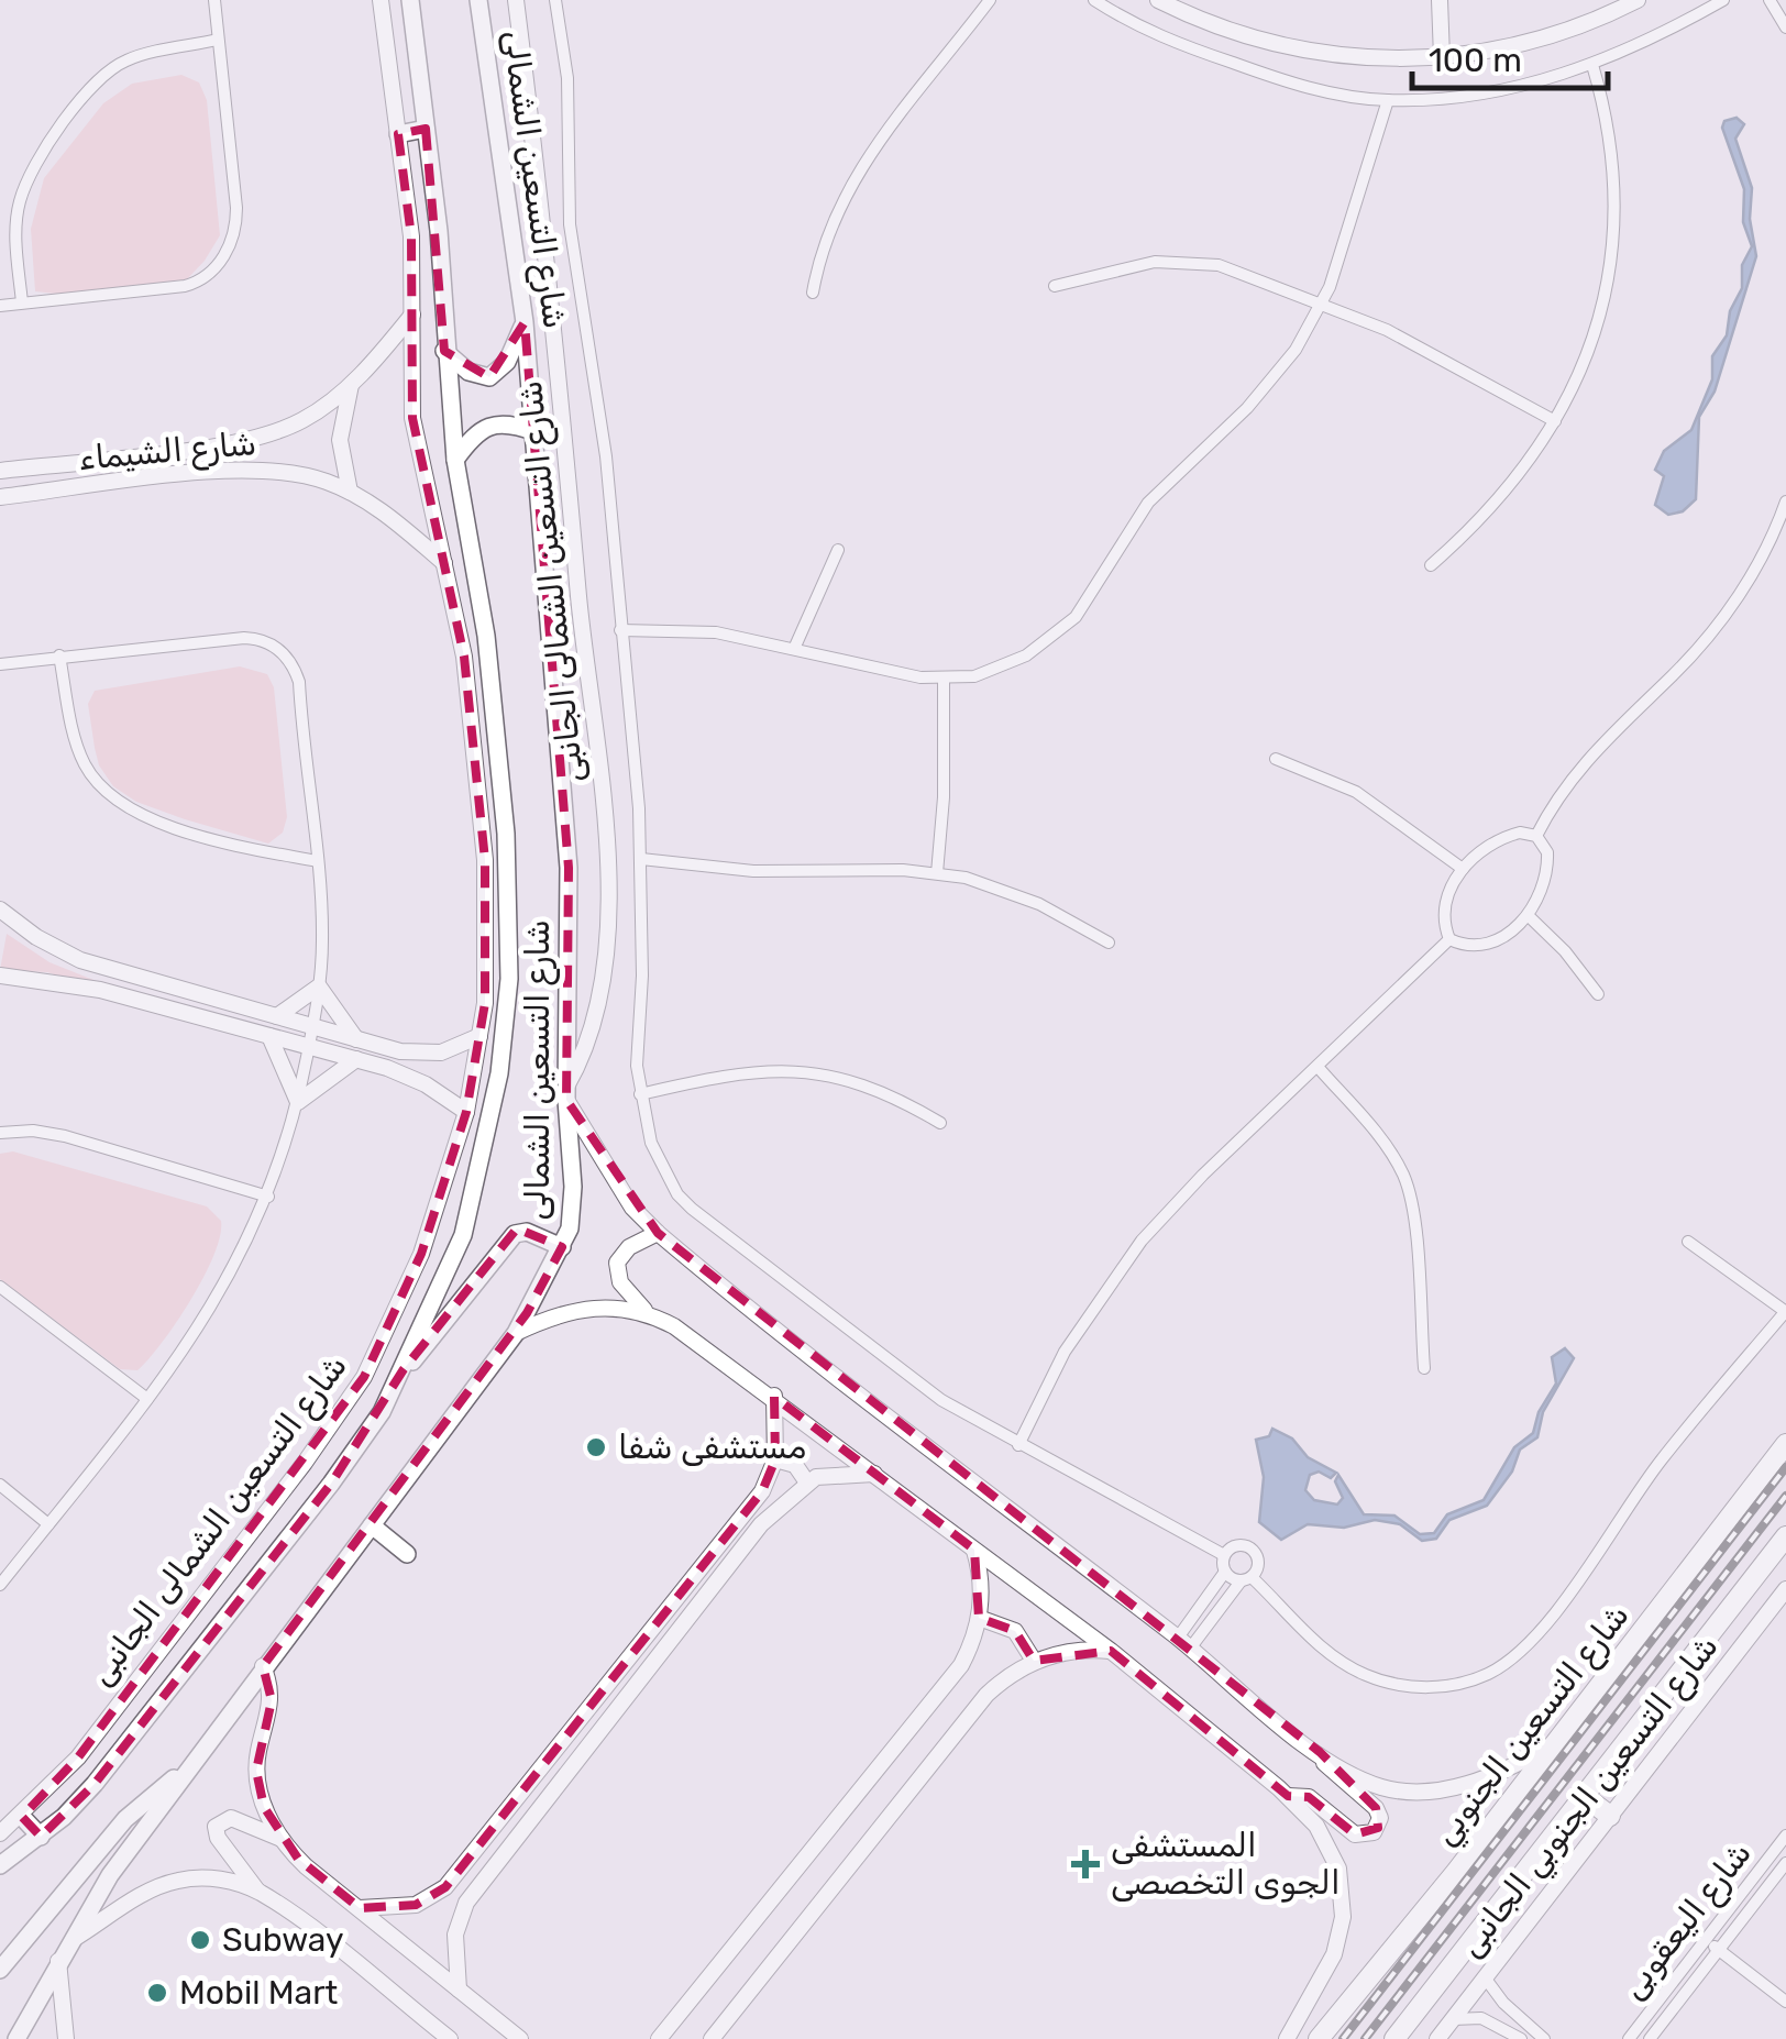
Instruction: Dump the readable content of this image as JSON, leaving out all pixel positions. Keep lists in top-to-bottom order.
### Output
{
  "streets": {
    "highway": ["شارع التسعين الجنوبي"],
    "main road": ["شارع التسعين الشمالى"],
    "street": [
      "شارع الشيماء",
      "شارع التسعين الشمالى الجانبى",
      "شارع التسعين الجنوبي الجانبى",
      "شارع اليعقوبى"
    ]
  },
  "crossings": [
    ["شارع التسعين الشمالى", "شارع التسعين الشمالى الجانبى"],
    ["شارع الشيماء", "شارع التسعين الشمالى الجانبى"]
  ],
  "places": {
    "other": ["مستشفى شفا", "Subway", "Mobil Mart"],
    "health": ["المستشفى الجوى التخصصى"]
  },
  "scale_bar": "100 m"
}
